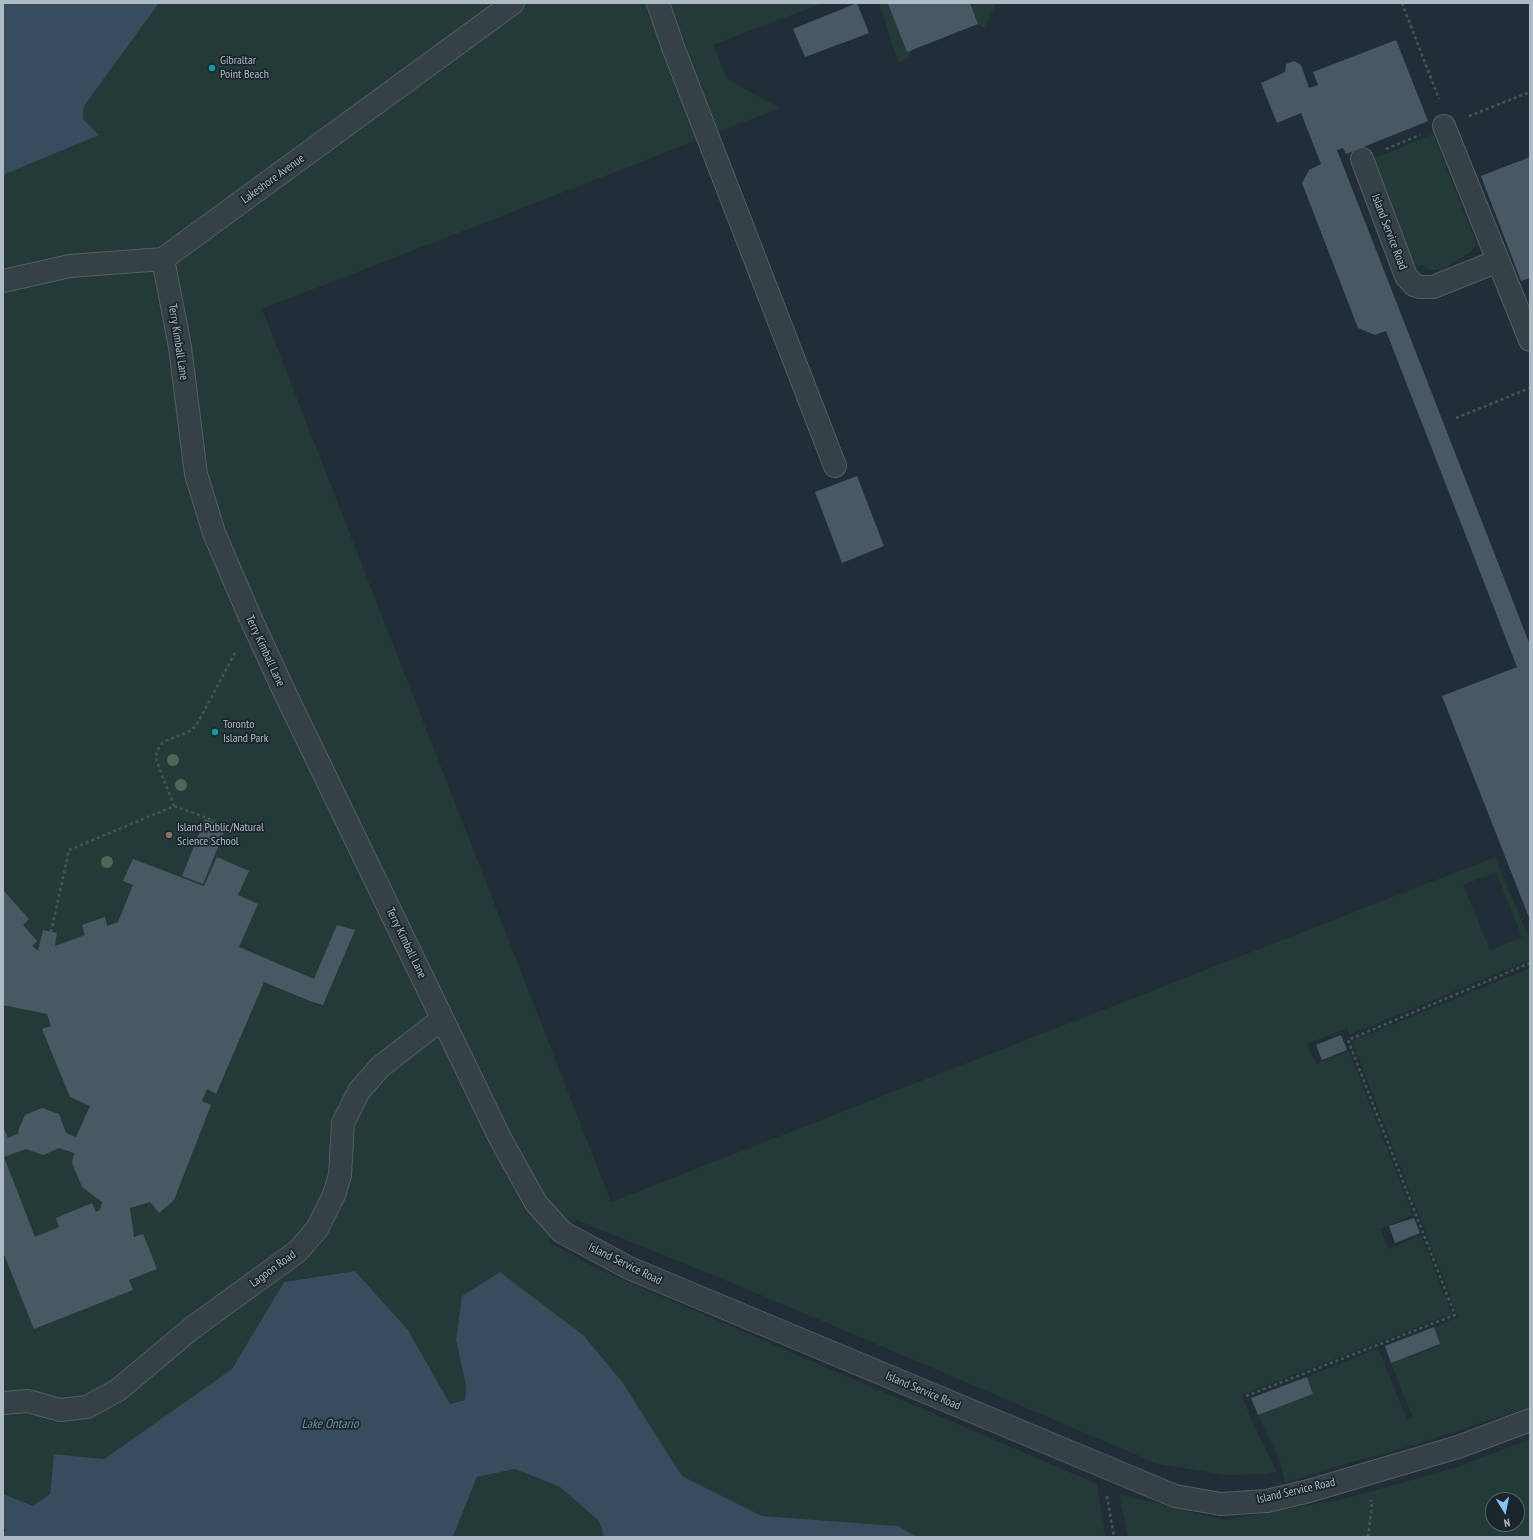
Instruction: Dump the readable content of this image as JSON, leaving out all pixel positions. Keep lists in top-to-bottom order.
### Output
{
  "streets": {
    "lane": [
      "Lakeshore Avenue",
      "Island Service Road",
      "Terry Kimball Lane",
      "Lagoon Road"
    ]
  },
  "crossings": [
    ["Lakeshore Avenue", "Terry Kimball Lane"],
    ["Island Service Road", "Terry Kimball Lane"],
    ["Island Service Road", "Lagoon Road"],
    ["Terry Kimball Lane", "Lagoon Road"]
  ],
  "water": ["Lake Ontario"],
  "places": ["Gibraltar Point Beach", "Toronto Island Park", "Island Public/Natural Science School"],
  "north": "bottom"
}
